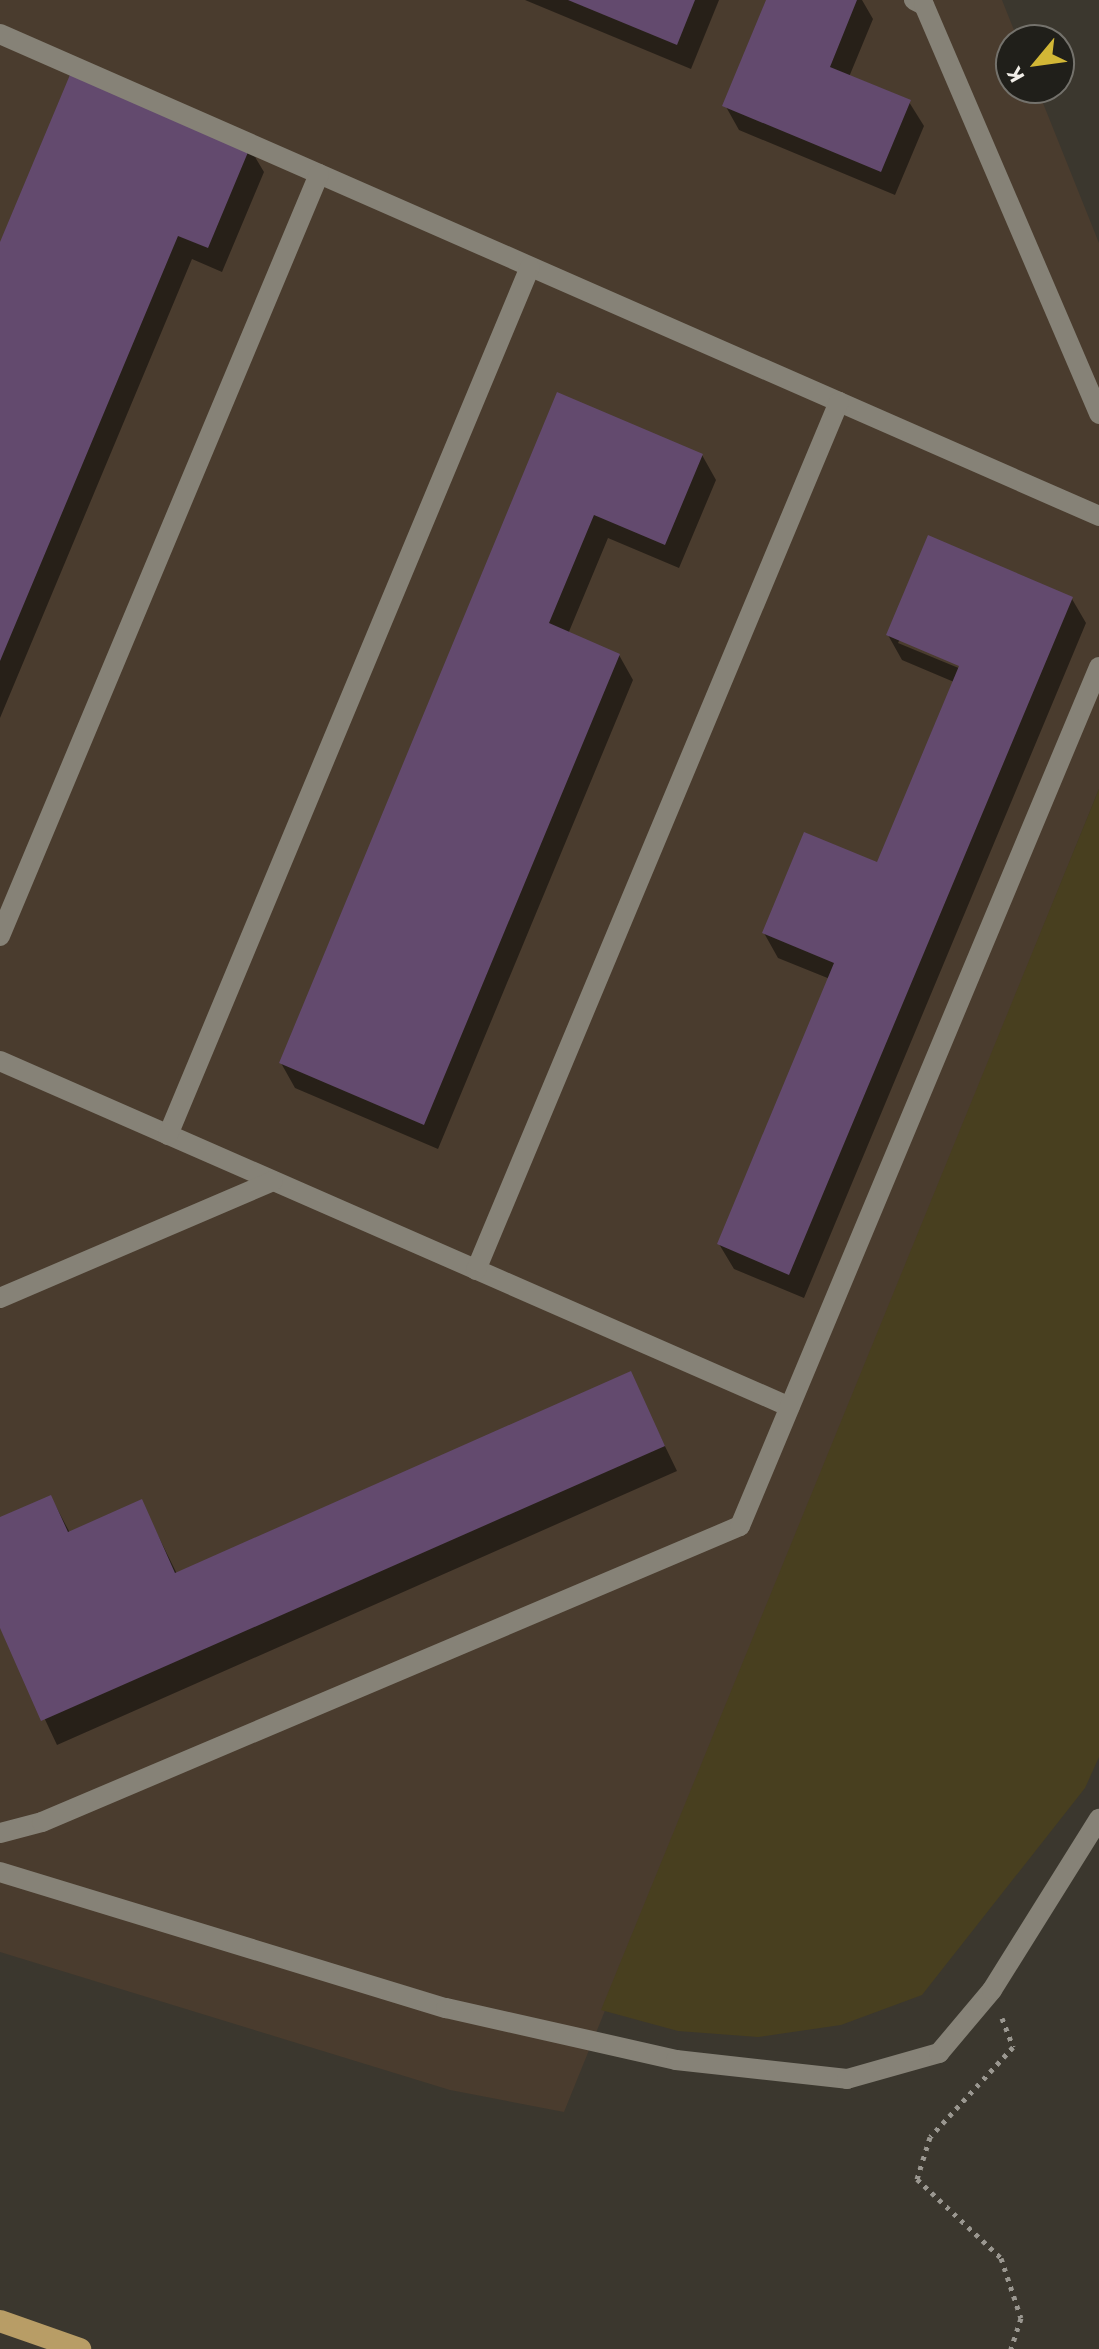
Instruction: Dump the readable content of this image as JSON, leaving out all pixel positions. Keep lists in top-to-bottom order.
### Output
{
  "north": "bottom left"
}
